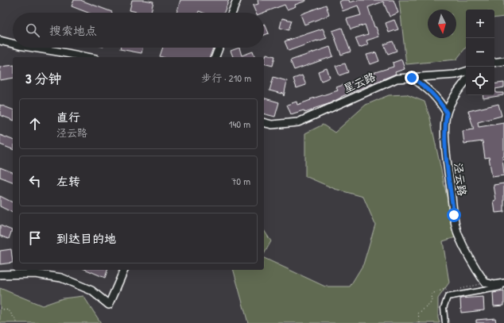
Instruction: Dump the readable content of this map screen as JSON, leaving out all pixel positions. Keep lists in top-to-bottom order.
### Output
{
  "streets": {
    "street": ["星云路", "泾云路"]
  },
  "north": "bottom",
  "page": {
    "map_buttons": ["+", "−"],
    "search": "搜索地点",
    "heading": ["3 分钟", "步行 · 210 m"],
    "list": [
      ["直行", "泾云路", "140 m"],
      ["左转", "70 m"],
      "到达目的地"
    ]
  }
}
